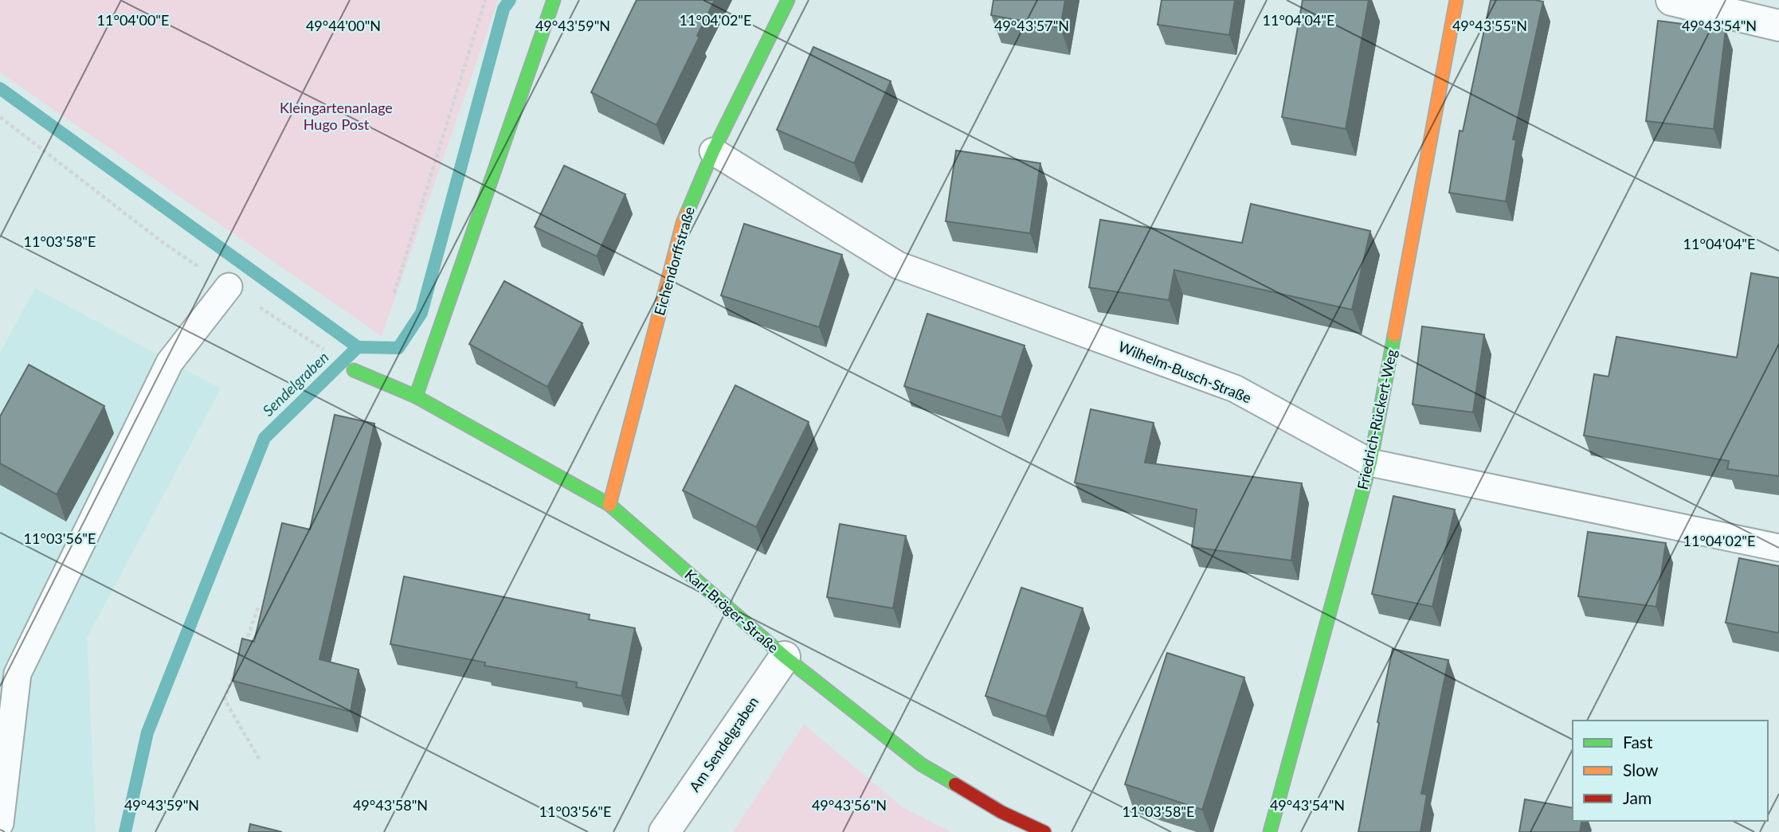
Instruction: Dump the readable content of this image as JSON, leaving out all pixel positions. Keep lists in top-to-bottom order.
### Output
{
  "streets": {
    "street": [
      "Eichendorffstraße",
      "Friedrich-Rückert-Weg",
      "Karl-Bröger-Straße",
      "Am Sendelgraben"
    ],
    "lane": ["Wilhelm-Busch-Straße"]
  },
  "crossings": [
    ["Eichendorffstraße", "Wilhelm-Busch-Straße"],
    ["Eichendorffstraße", "Karl-Bröger-Straße"],
    ["Wilhelm-Busch-Straße", "Friedrich-Rückert-Weg"],
    ["Karl-Bröger-Straße", "Am Sendelgraben"]
  ],
  "water": ["Sendelgraben"],
  "parks": ["Kleingartenanlage Hugo Post"],
  "legend": ["Fast", "Slow", "Jam"],
  "coordinates": [
    "11°04'00\"E",
    "11°04'04\"E",
    "11°04'02\"E",
    "49°44'00\"N",
    "49°43'59\"N",
    "49°43'57\"N",
    "49°43'55\"N",
    "49°43'54\"N",
    "11°03'58\"E",
    "11°03'56\"E",
    "49°43'58\"N",
    "49°43'56\"N"
  ]
}
